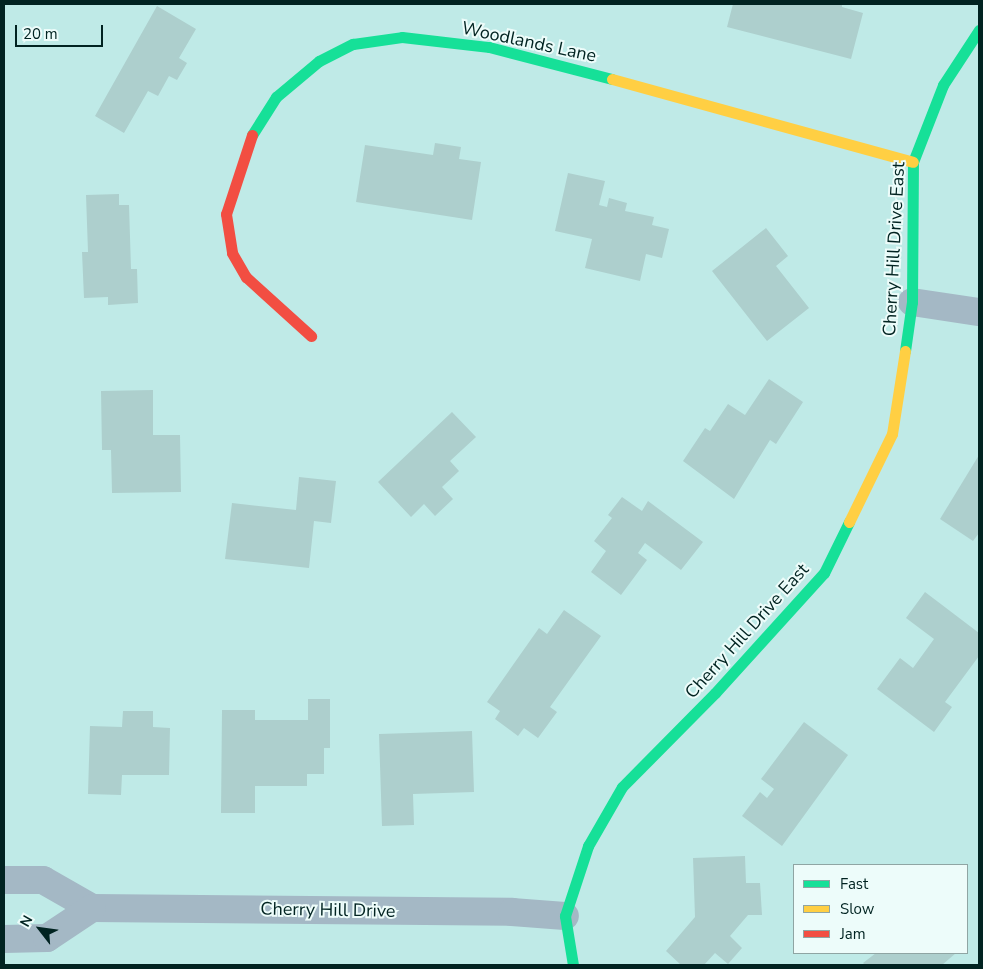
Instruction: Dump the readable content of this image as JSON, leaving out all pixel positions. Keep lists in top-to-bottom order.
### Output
{
  "streets": {
    "street": ["Woodlands Lane", "Cherry Hill Drive East", "Cherry Hill Drive"]
  },
  "crossings": [
    ["Woodlands Lane", "Cherry Hill Drive East"],
    ["Cherry Hill Drive East", "Cherry Hill Drive"]
  ],
  "legend": ["Fast", "Slow", "Jam"],
  "scale_bar": "20 m",
  "north": "top left"
}
